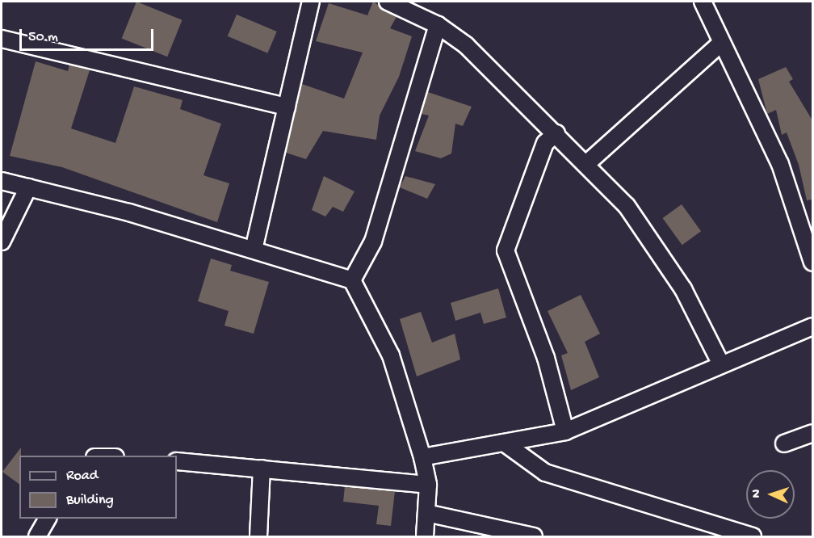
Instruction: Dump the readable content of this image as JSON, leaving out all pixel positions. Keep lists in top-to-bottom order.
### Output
{
  "legend": ["Road", "Building"],
  "scale_bar": "50 m",
  "north": "left"
}
